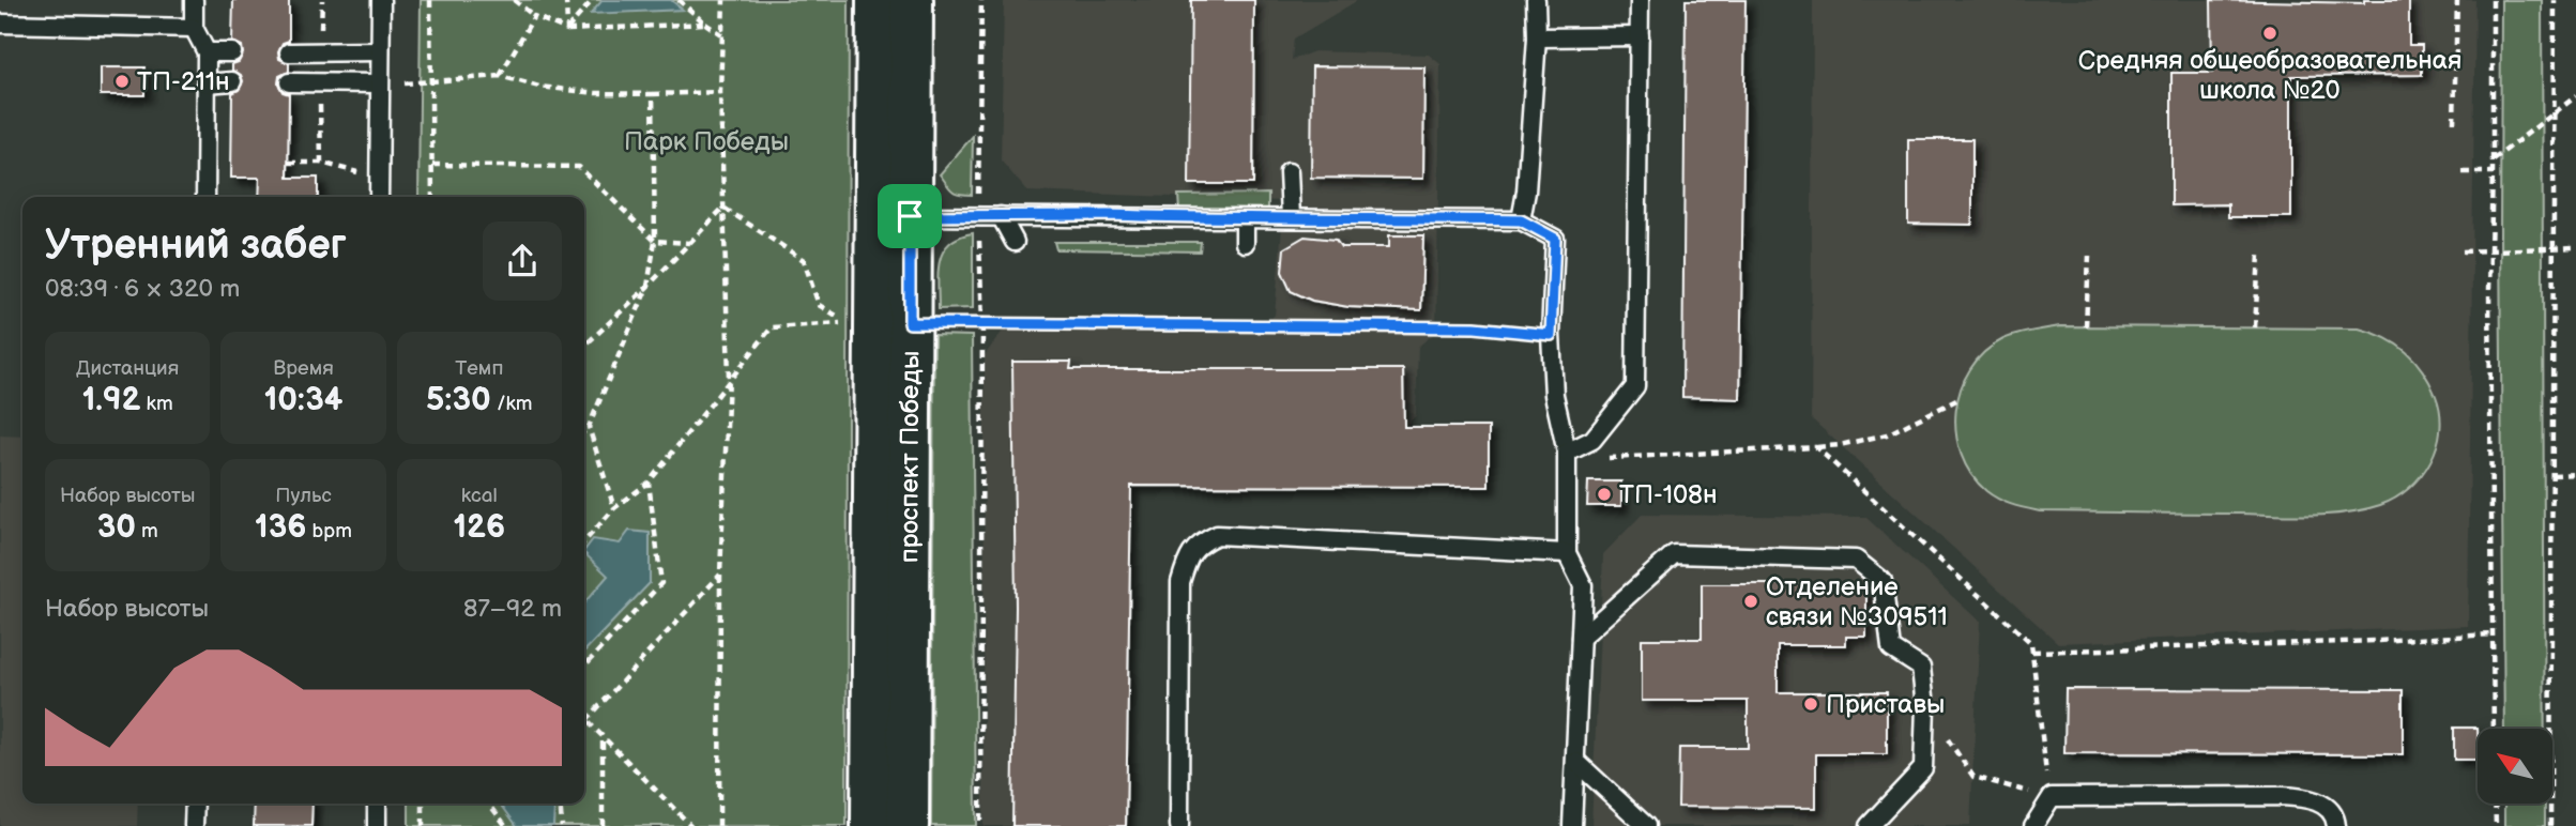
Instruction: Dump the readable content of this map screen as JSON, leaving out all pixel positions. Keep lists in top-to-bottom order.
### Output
{
  "streets": {
    "main road": ["проспект Победы"]
  },
  "parks": ["Парк Победы"],
  "places": [
    "Средняя общеобразовательная школа №20",
    "ТП-211н",
    "ТП-108н",
    "Отделение связи №309511",
    "Приставы"
  ],
  "north": "top left",
  "page": {
    "heading": ["Утренний забег", "08:39 · 6 × 320 m"],
    "stats": [
      ["Дистанция", "1.92 km"],
      ["Время", "10:34"],
      ["Темп", "5:30 /km"],
      ["Набор высоты", "30 m"],
      ["Пульс", "136 bpm"],
      ["kcal", "126"]
    ],
    "chart": ["Набор высоты", "87–92 m"]
  }
}
